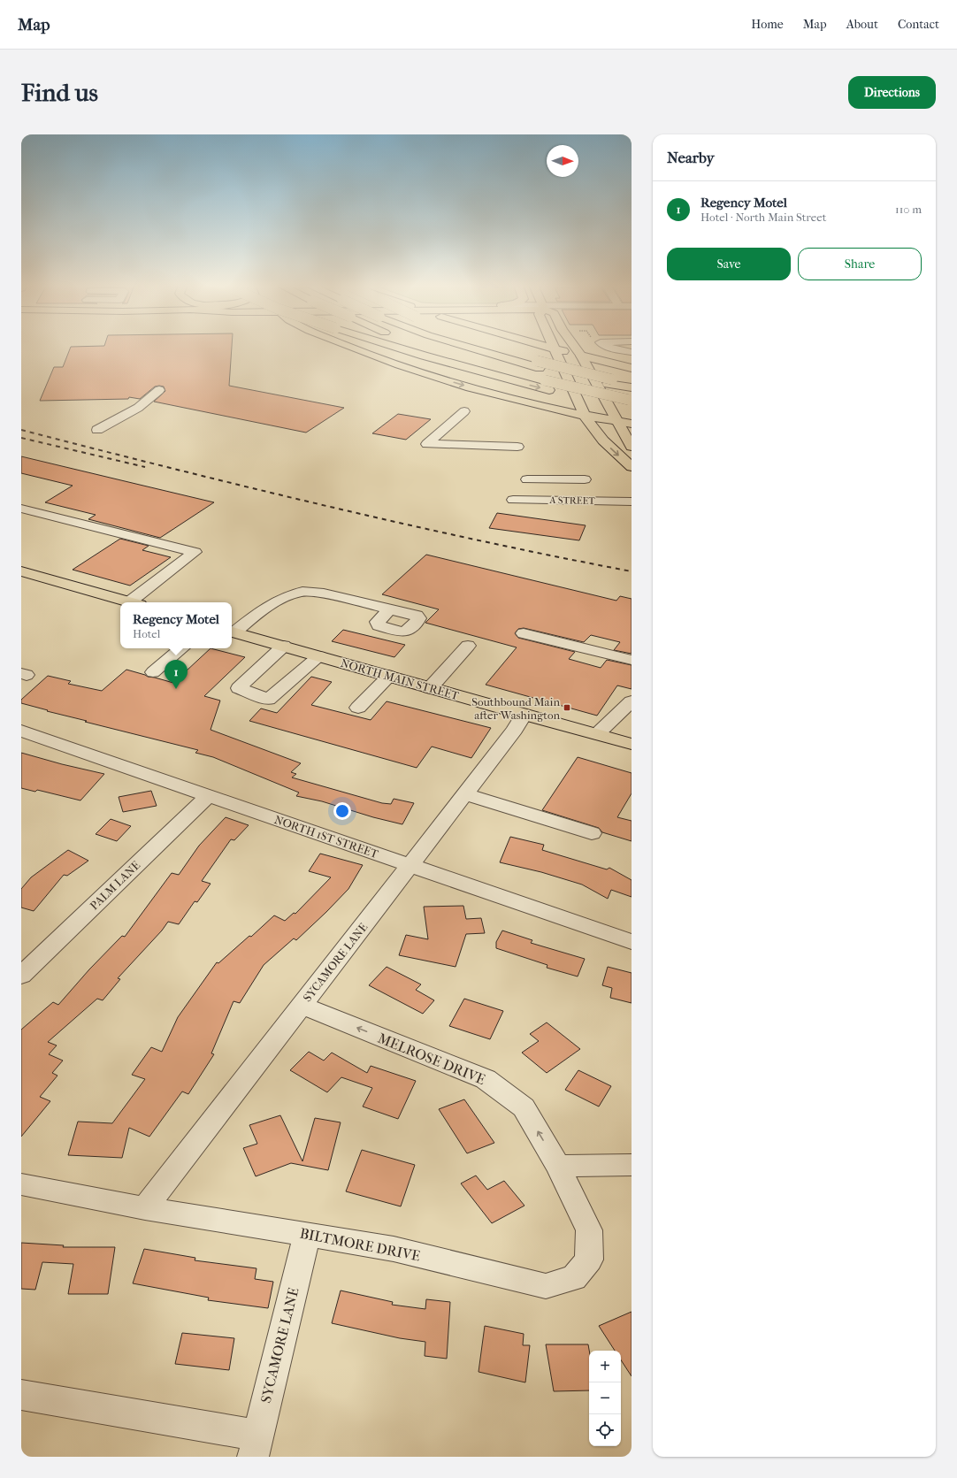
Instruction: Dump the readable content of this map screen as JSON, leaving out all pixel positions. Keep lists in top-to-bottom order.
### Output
{
  "streets": {
    "main road": ["NORTH MAIN STREET"],
    "street": [
      "A STREET",
      "NORTH 1ST STREET",
      "PALM LANE",
      "SYCAMORE LANE",
      "MELROSE DRIVE",
      "BILTMORE DRIVE"
    ]
  },
  "crossings": [
    ["NORTH MAIN STREET", "SYCAMORE LANE"],
    ["NORTH 1ST STREET", "PALM LANE"],
    ["NORTH 1ST STREET", "SYCAMORE LANE"],
    ["SYCAMORE LANE", "MELROSE DRIVE"],
    ["SYCAMORE LANE", "BILTMORE DRIVE"],
    ["MELROSE DRIVE", "BILTMORE DRIVE"]
  ],
  "one_way": ["MELROSE DRIVE"],
  "places": {
    "transit": ["Southbound Main after Washington"]
  },
  "north": "right",
  "page": {
    "header": "Map",
    "nav": [
      "Home",
      "Map",
      "About",
      "Contact"
    ],
    "buttons": [
      "Directions",
      ["Save", "Share"]
    ],
    "title": "Find us",
    "heading": "Nearby",
    "list": [
      {
        "mark": "1",
        "name": "Regency Motel",
        "note": "Hotel · North Main Street",
        "value": "110 m"
      }
    ],
    "popup": ["Regency Motel", "Hotel"],
    "pins": "1",
    "map_buttons": ["+", "−"]
  }
}
